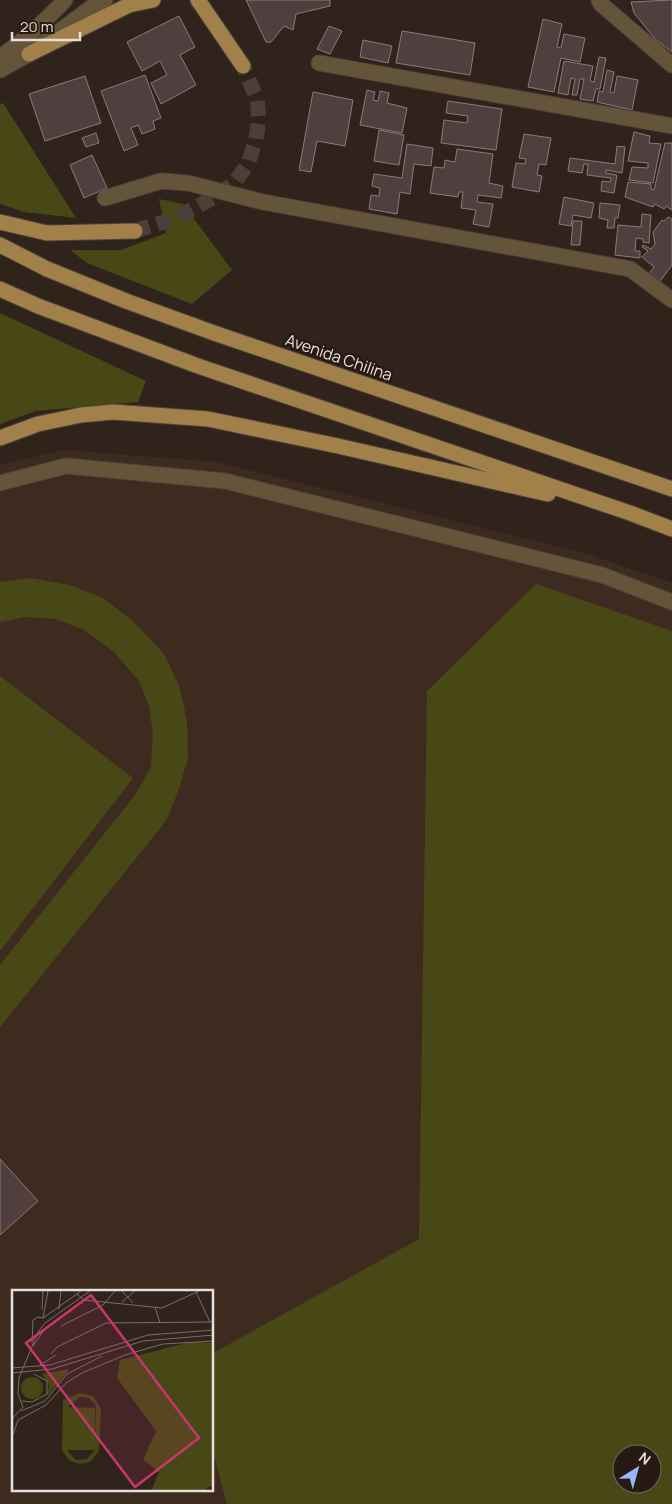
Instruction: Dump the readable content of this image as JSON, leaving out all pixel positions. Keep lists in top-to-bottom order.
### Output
{
  "streets": {
    "main road": ["Avenida Chilina"]
  },
  "scale_bar": "20 m",
  "north": "top right"
}
